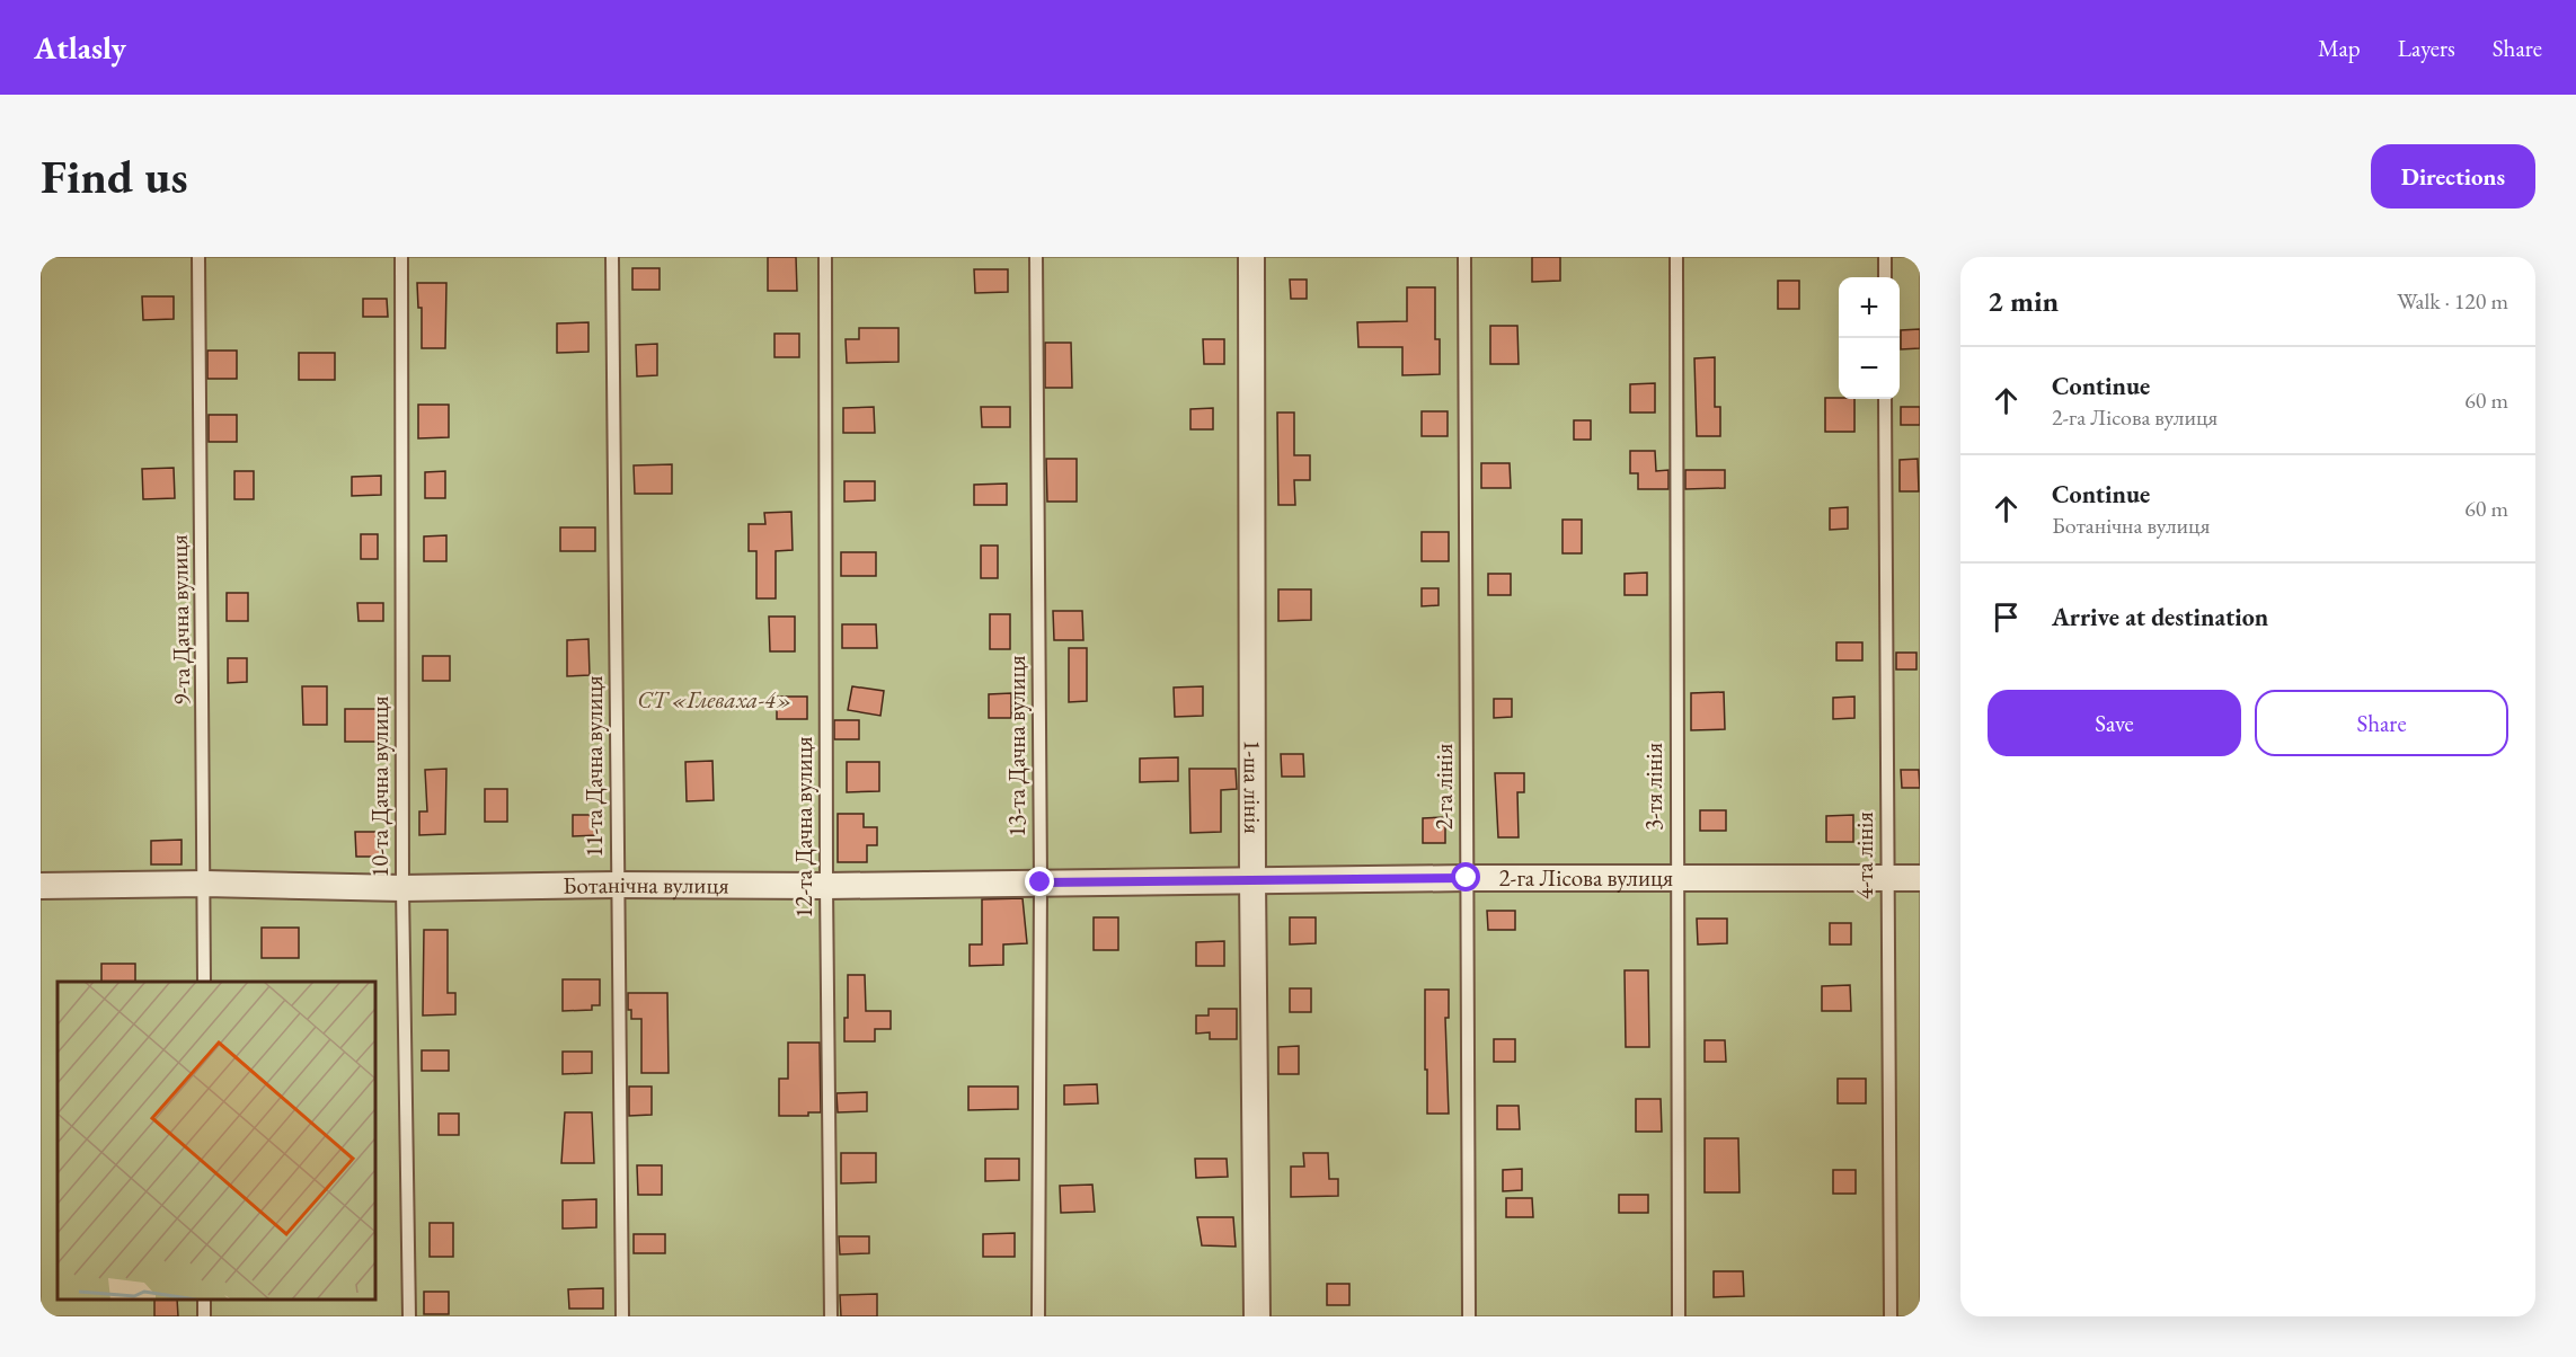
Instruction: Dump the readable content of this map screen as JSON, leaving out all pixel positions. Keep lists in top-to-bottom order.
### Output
{
  "streets": {
    "street": ["1-ша лінія", "2-га Лісова вулиця", "Ботанічна вулиця"],
    "lane": [
      "9-та Дачна вулиця",
      "13-та Дачна вулиця",
      "11-та Дачна вулиця",
      "10-та Дачна вулиця",
      "2-га лінія",
      "3-тя лінія",
      "12-та Дачна вулиця",
      "4-та лінія"
    ]
  },
  "crossings": [
    ["9-та Дачна вулиця", "Ботанічна вулиця"],
    ["13-та Дачна вулиця", "Ботанічна вулиця"],
    ["11-та Дачна вулиця", "Ботанічна вулиця"],
    ["10-та Дачна вулиця", "Ботанічна вулиця"],
    ["1-ша лінія", "2-га Лісова вулиця"],
    ["1-ша лінія", "Ботанічна вулиця"],
    ["2-га лінія", "2-га Лісова вулиця"],
    ["3-тя лінія", "2-га Лісова вулиця"],
    ["12-та Дачна вулиця", "Ботанічна вулиця"],
    ["4-та лінія", "2-га Лісова вулиця"],
    ["2-га Лісова вулиця", "Ботанічна вулиця"]
  ],
  "parks": ["СТ «Глеваха-4»"],
  "page": {
    "header": "Atlasly",
    "nav": ["Map", "Layers", "Share"],
    "buttons": [
      "Directions",
      ["Save", "Share"]
    ],
    "title": "Find us",
    "heading": ["2 min", "Walk · 120 m"],
    "map_buttons": ["+", "−"],
    "list": [
      ["Continue", "2-га Лісова вулиця", "60 m"],
      ["Continue", "Ботанічна вулиця", "60 m"],
      "Arrive at destination"
    ]
  }
}
